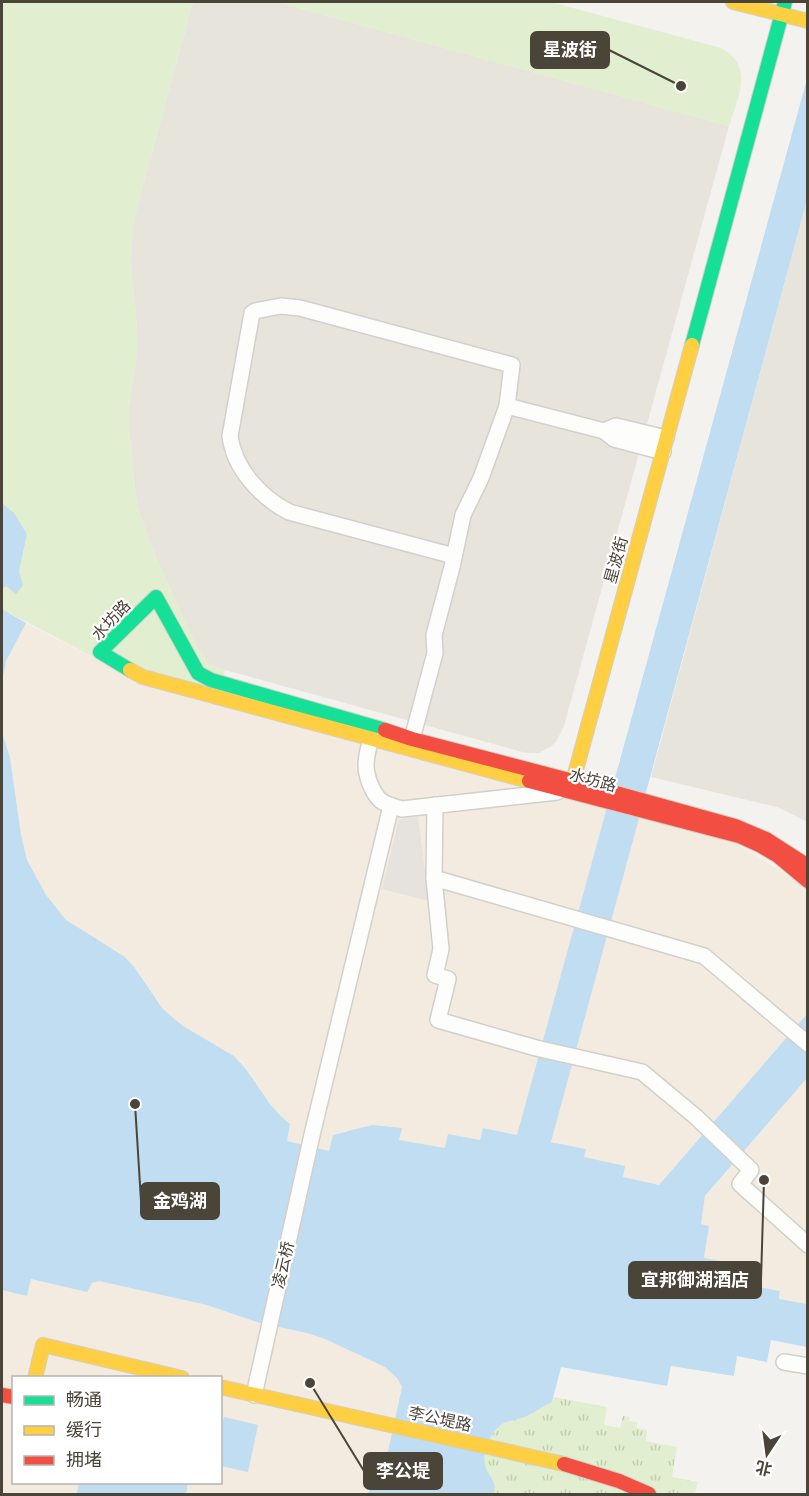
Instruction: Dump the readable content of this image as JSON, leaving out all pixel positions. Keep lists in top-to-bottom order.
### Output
{
  "streets": {
    "street": [
      "星波街",
      "水坊路",
      "凌云桥",
      "李公堤路"
    ]
  },
  "crossings": [
    ["星波街", "水坊路"],
    ["凌云桥", "李公堤路"]
  ],
  "places": [
    "星波街",
    "金鸡湖",
    "宜邦御湖酒店",
    "李公堤"
  ],
  "legend": ["畅通", "缓行", "拥堵"],
  "north": "bottom"
}
